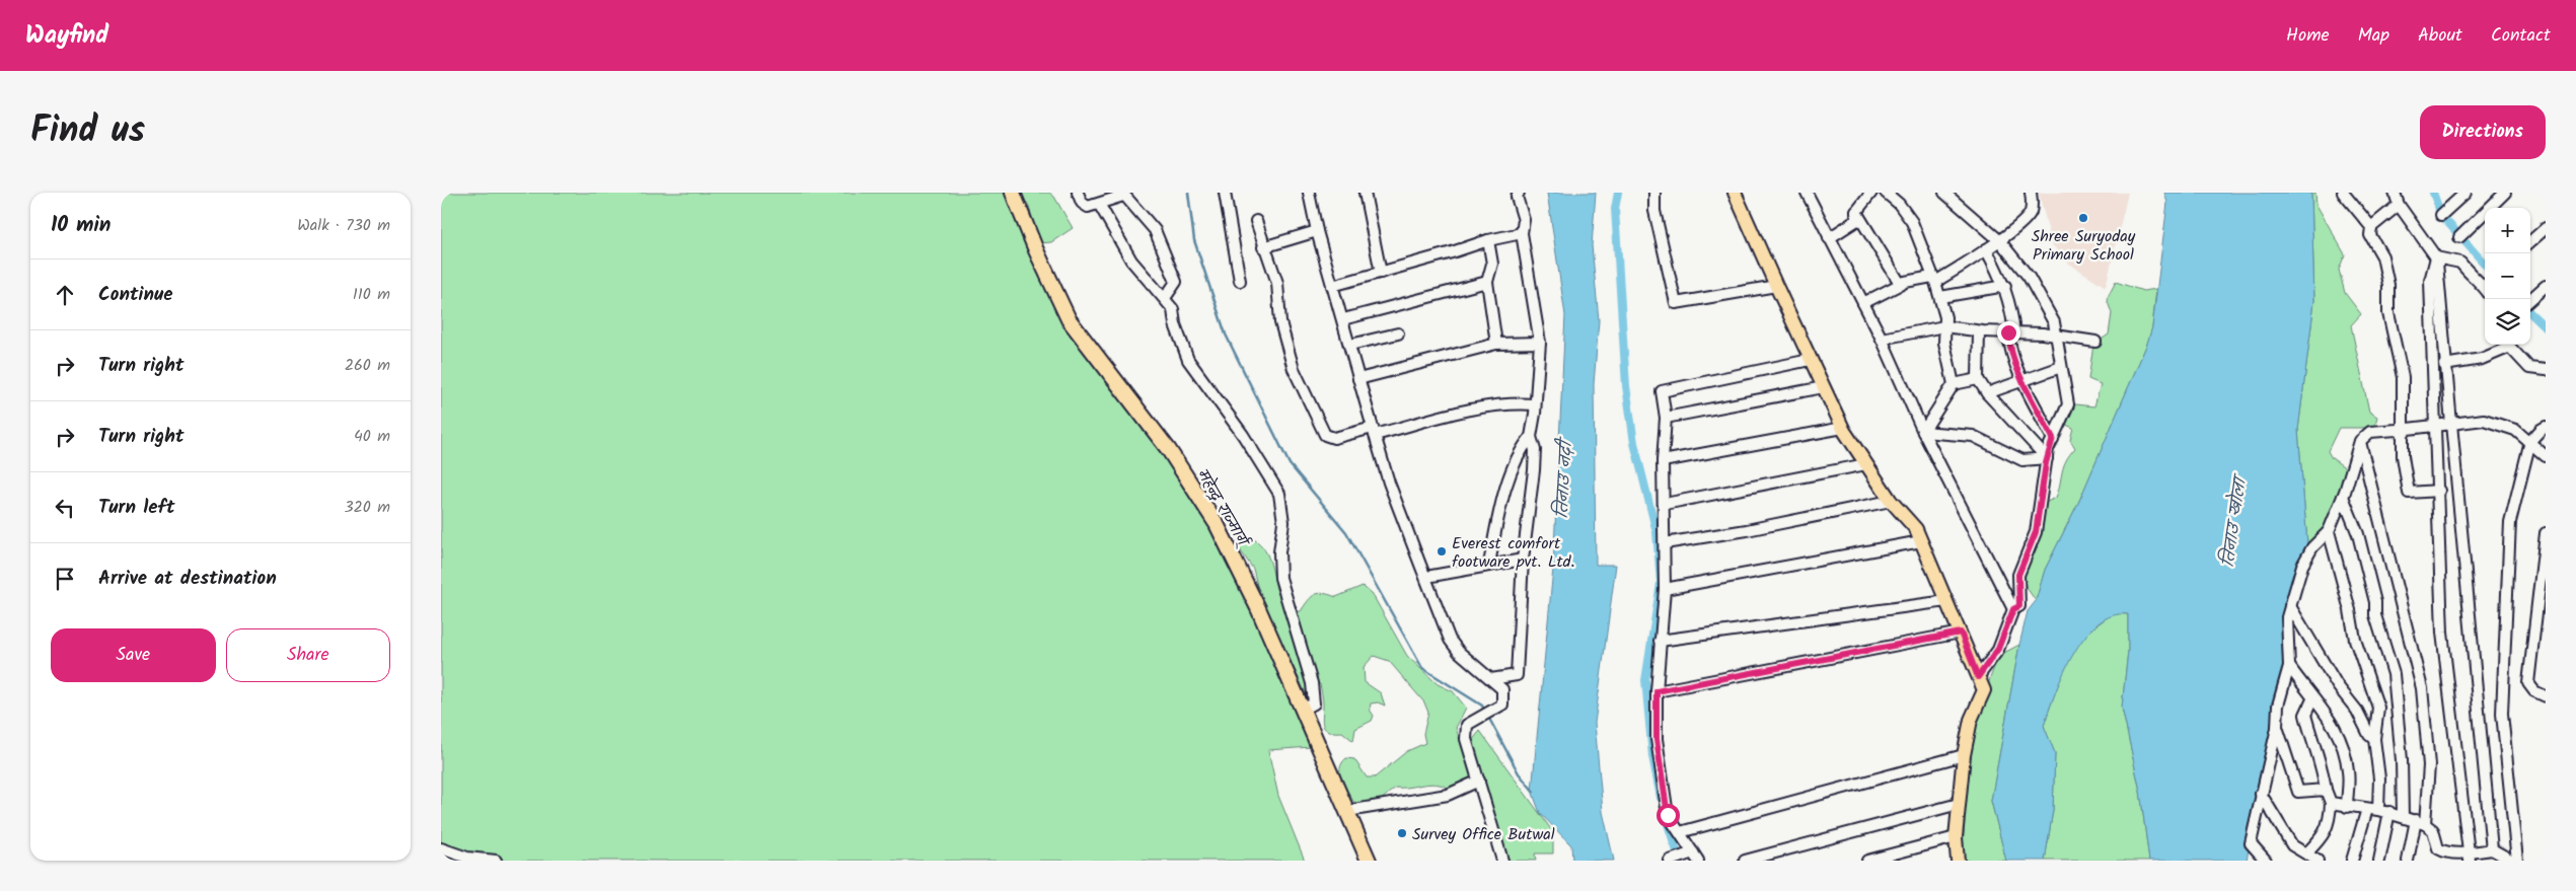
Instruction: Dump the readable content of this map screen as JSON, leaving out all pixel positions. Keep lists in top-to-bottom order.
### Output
{
  "streets": {
    "highway": ["महेन्द्र राज्मार्ग्"]
  },
  "water": ["तिनाउ नदी", "तिनाउ खोला"],
  "places": ["Shree Suryoday Primary School", "Everest comfort footware pvt. Ltd.", "Survey Office Butwal"],
  "page": {
    "header": "Wayfind",
    "nav": [
      "Home",
      "Map",
      "About",
      "Contact"
    ],
    "title": "Find us",
    "buttons": [
      "Directions",
      ["Save", "Share"]
    ],
    "heading": ["10 min", "Walk · 730 m"],
    "map_buttons": ["+", "−"],
    "list": [
      ["Continue", "110 m"],
      ["Turn right", "260 m"],
      ["Turn right", "40 m"],
      ["Turn left", "320 m"],
      "Arrive at destination"
    ]
  }
}
